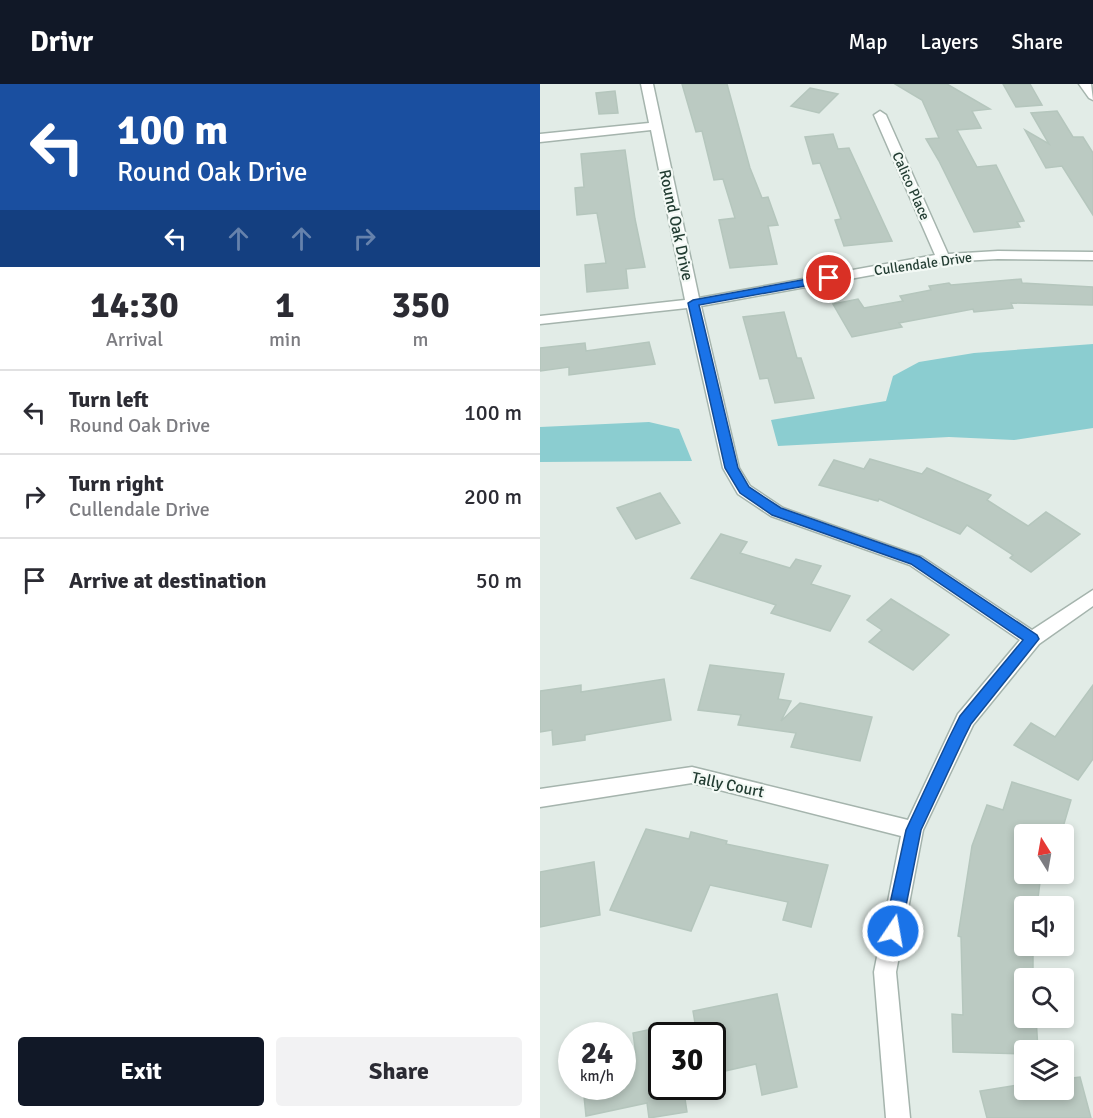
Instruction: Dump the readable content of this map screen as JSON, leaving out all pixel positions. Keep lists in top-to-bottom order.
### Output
{
  "streets": {
    "street": [
      "Calico Place",
      "Round Oak Drive",
      "Cullendale Drive",
      "Tally Court"
    ]
  },
  "crossings": [
    ["Calico Place", "Cullendale Drive"],
    ["Round Oak Drive", "Cullendale Drive"]
  ],
  "north": "top",
  "page": {
    "header": "Drivr",
    "nav": ["Map", "Layers", "Share"],
    "turn": ["100 m", "Round Oak Drive"],
    "eta": [
      "14:30",
      "Arrival",
      "1",
      "min",
      "350",
      "m"
    ],
    "list": [
      {
        "name": "Turn left",
        "note": "Round Oak Drive",
        "value": "100 m"
      },
      {
        "name": "Turn right",
        "note": "Cullendale Drive",
        "value": "200 m"
      },
      {
        "name": "Arrive at destination",
        "value": "50 m"
      }
    ],
    "speed": "24 km/h",
    "limit": "30",
    "buttons": ["Exit", "Share"]
  }
}
